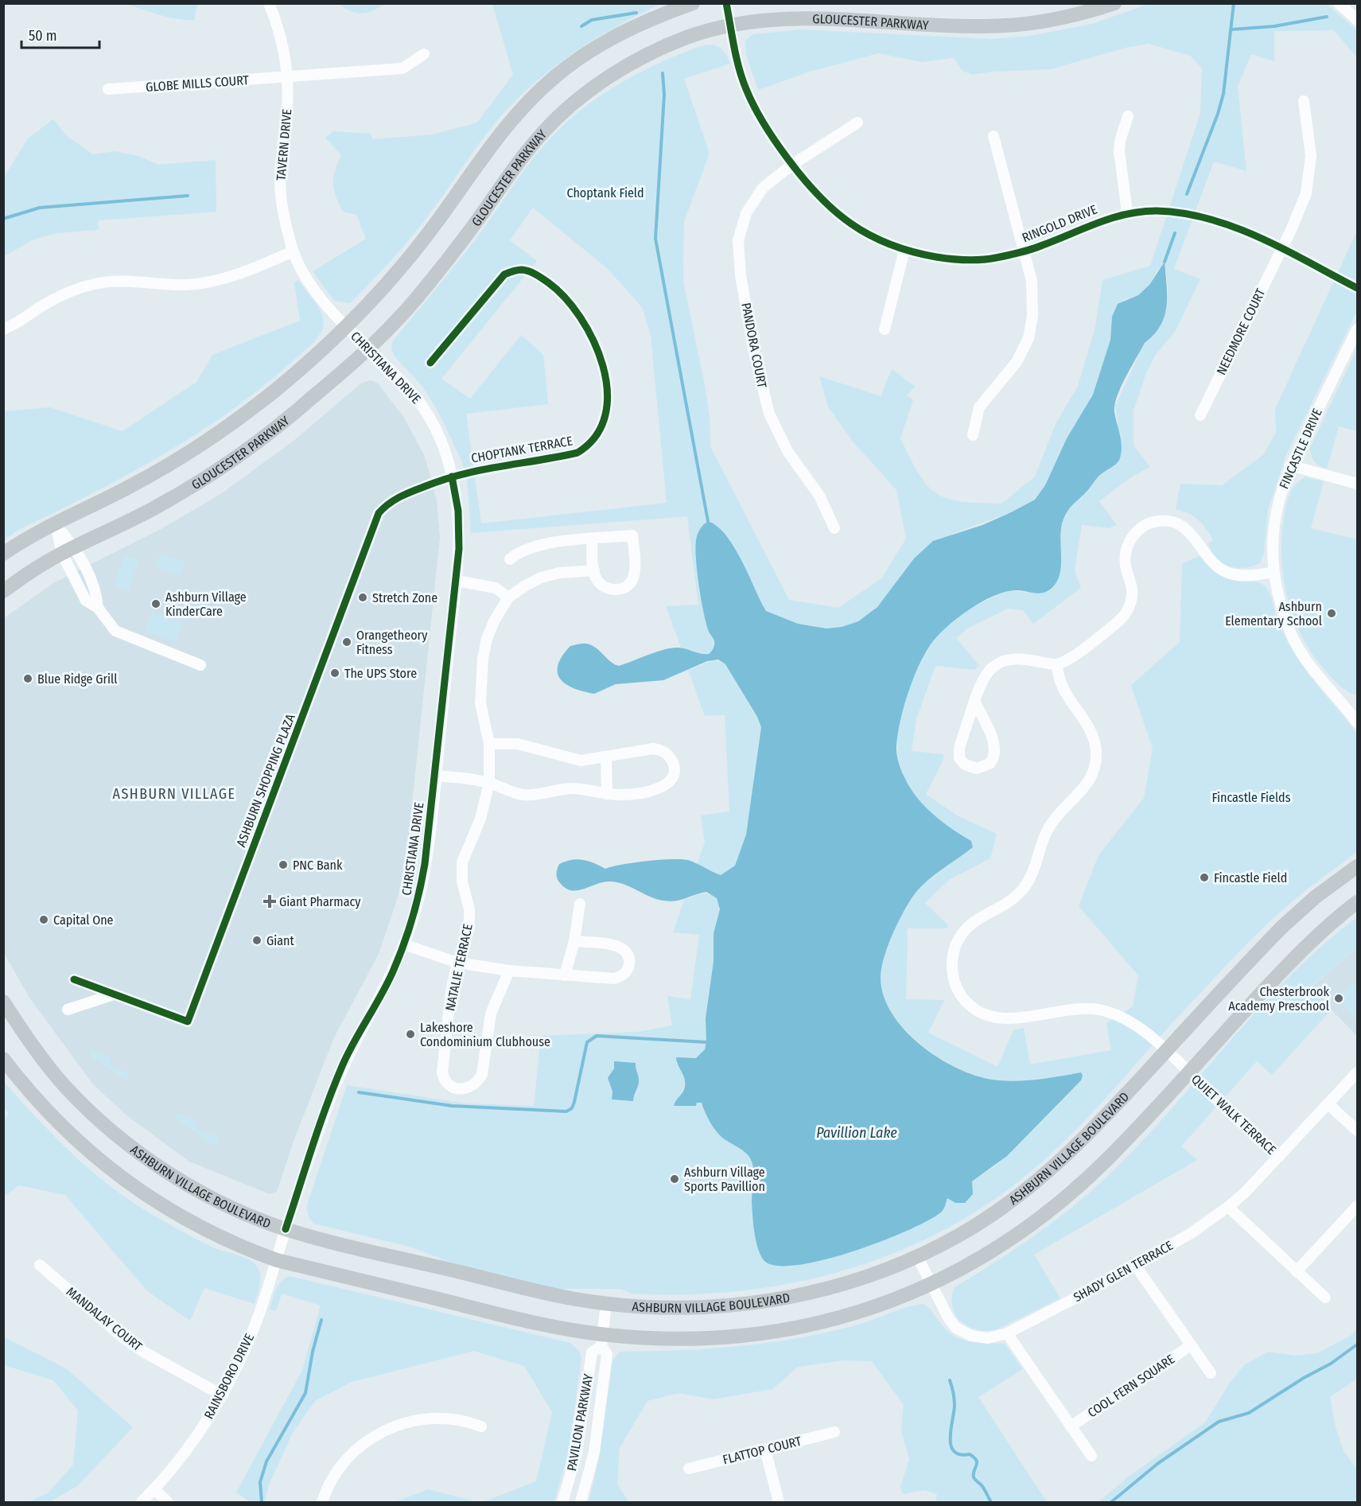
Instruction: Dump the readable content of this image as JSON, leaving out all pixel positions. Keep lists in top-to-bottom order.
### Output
{
  "streets": {
    "main road": ["GLOUCESTER PARKWAY", "ASHBURN VILLAGE BOULEVARD"],
    "street": [
      "GLOBE MILLS COURT",
      "TAVERN DRIVE",
      "RINGOLD DRIVE",
      "NEEDMORE COURT",
      "PANDORA COURT",
      "CHRISTIANA DRIVE",
      "FINCASTLE DRIVE",
      "CHOPTANK TERRACE",
      "ASHBURN SHOPPING PLAZA",
      "NATALIE TERRACE",
      "QUIET WALK TERRACE",
      "SHADY GLEN TERRACE",
      "MANDALAY COURT",
      "RAINSBORO DRIVE",
      "COOL FERN SQUARE",
      "PAVILION PARKWAY",
      "FLATTOP COURT"
    ]
  },
  "crossings": [
    ["GLOUCESTER PARKWAY", "RINGOLD DRIVE"],
    ["GLOUCESTER PARKWAY", "CHRISTIANA DRIVE"],
    ["GLOBE MILLS COURT", "TAVERN DRIVE"],
    ["TAVERN DRIVE", "CHRISTIANA DRIVE"],
    ["RINGOLD DRIVE", "NEEDMORE COURT"],
    ["RINGOLD DRIVE", "PANDORA COURT"],
    ["CHRISTIANA DRIVE", "CHOPTANK TERRACE"],
    ["CHRISTIANA DRIVE", "ASHBURN SHOPPING PLAZA"],
    ["CHRISTIANA DRIVE", "ASHBURN VILLAGE BOULEVARD"],
    ["CHRISTIANA DRIVE", "RAINSBORO DRIVE"],
    ["CHOPTANK TERRACE", "ASHBURN SHOPPING PLAZA"],
    ["QUIET WALK TERRACE", "ASHBURN VILLAGE BOULEVARD"],
    ["QUIET WALK TERRACE", "SHADY GLEN TERRACE"],
    ["ASHBURN VILLAGE BOULEVARD", "SHADY GLEN TERRACE"],
    ["MANDALAY COURT", "RAINSBORO DRIVE"]
  ],
  "districts": ["ASHBURN VILLAGE"],
  "water": ["Pavillion Lake"],
  "parks": ["Choptank Field", "Fincastle Fields"],
  "places": {
    "other": [
      "Stretch Zone",
      "Ashburn Village KinderCare",
      "Ashburn Elementary School",
      "Orangetheory Fitness",
      "The UPS Store",
      "Blue Ridge Grill",
      "PNC Bank",
      "Fincastle Field",
      "Capital One",
      "Giant",
      "Chesterbrook Academy Preschool",
      "Lakeshore Condominium Clubhouse",
      "Ashburn Village Sports Pavillion"
    ],
    "health": ["Giant Pharmacy"]
  },
  "scale_bar": "50 m"
}
